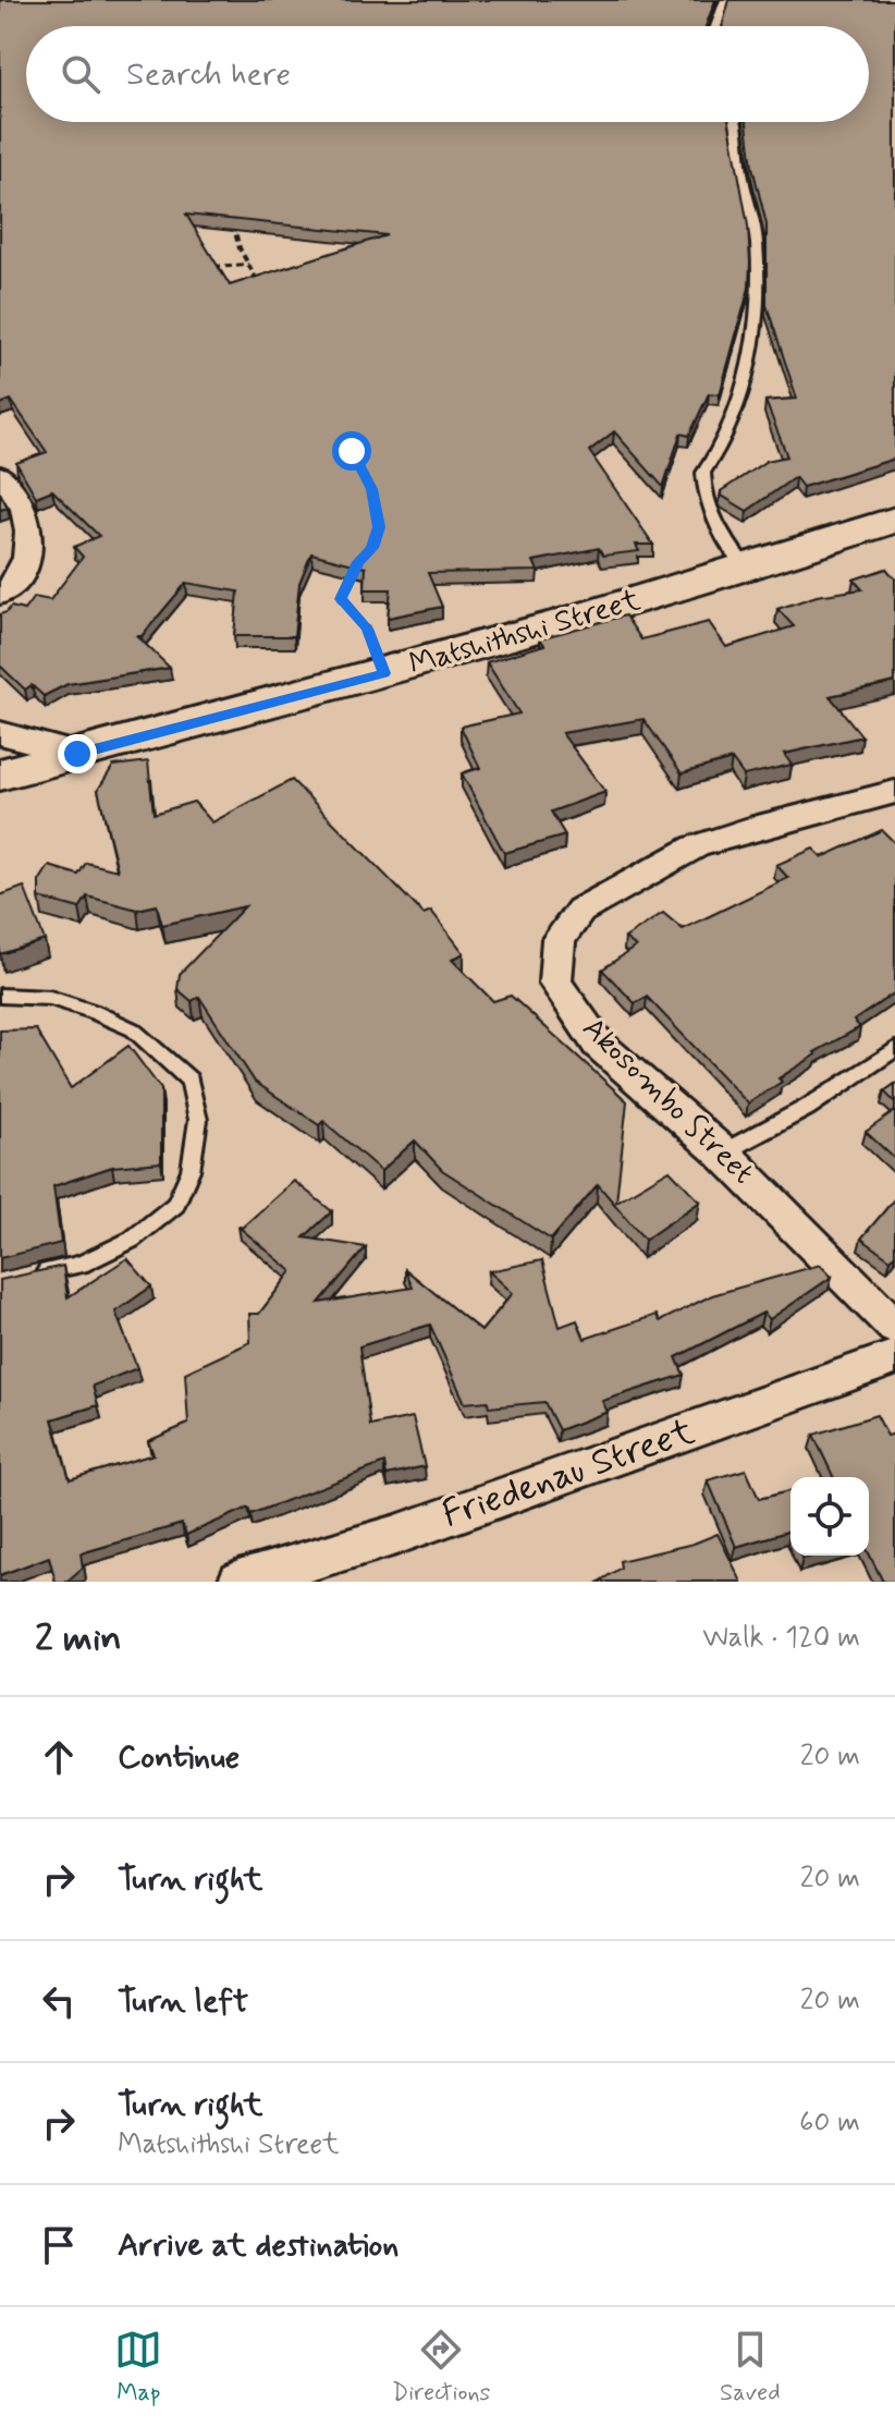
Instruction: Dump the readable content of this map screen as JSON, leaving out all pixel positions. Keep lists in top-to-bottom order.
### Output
{
  "streets": {
    "main road": ["Matshithshi Street"],
    "street": ["Akosombo Street", "Friedenau Street"]
  },
  "page": {
    "search": "Search here",
    "heading": ["2 min", "Walk · 120 m"],
    "list": [
      ["Continue", "20 m"],
      ["Turn right", "20 m"],
      ["Turn left", "20 m"],
      ["Turn right", "Matshithshi Street", "60 m"],
      "Arrive at destination"
    ],
    "nav": ["Map", "Directions", "Saved"]
  }
}
